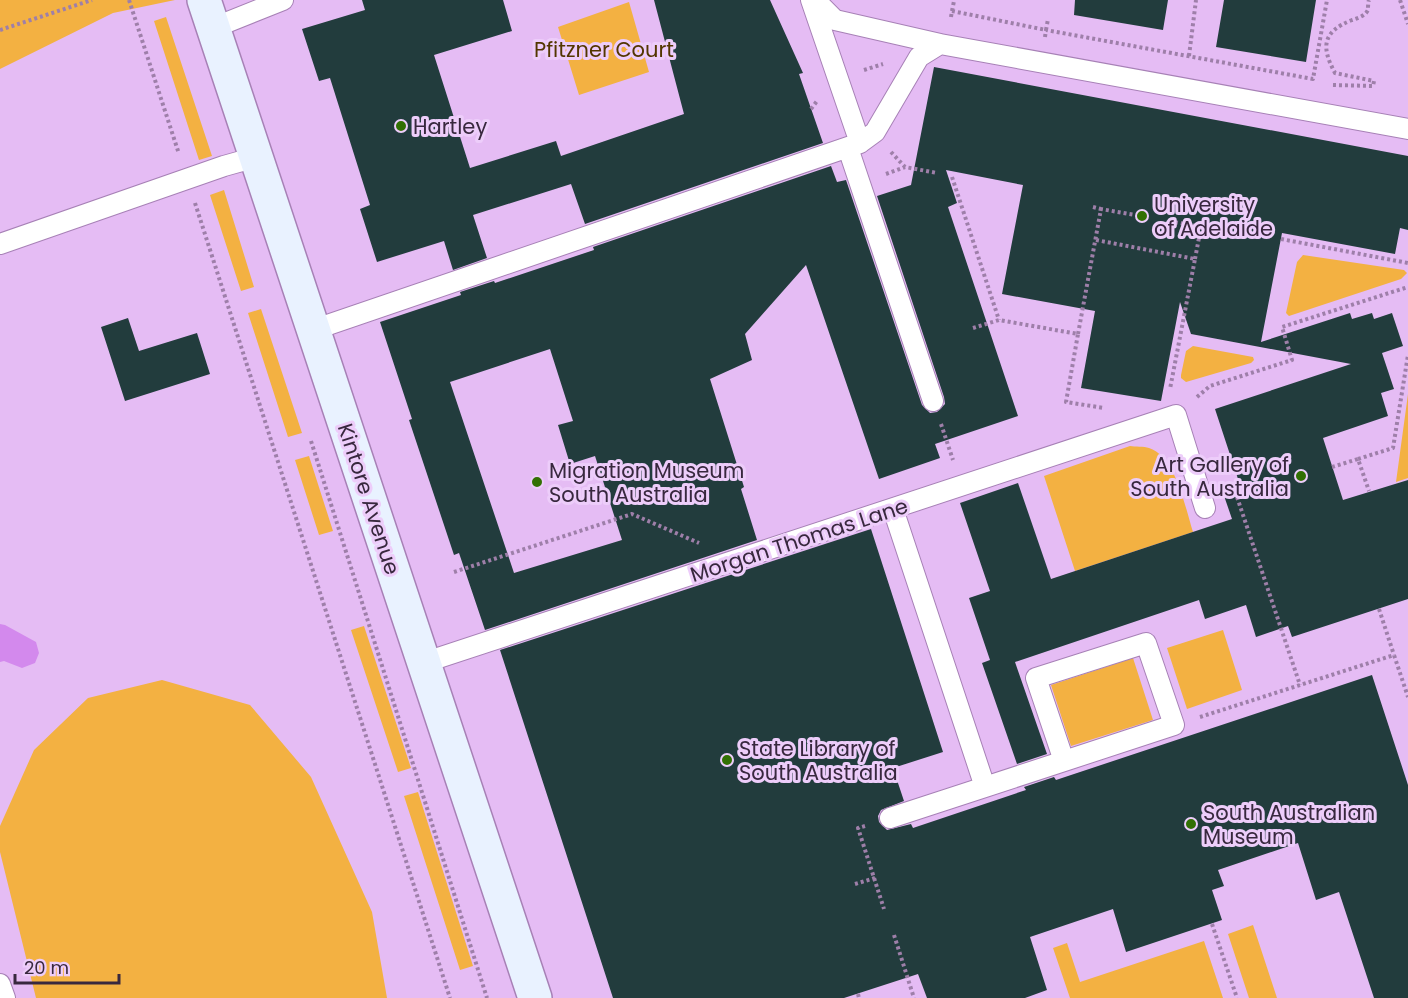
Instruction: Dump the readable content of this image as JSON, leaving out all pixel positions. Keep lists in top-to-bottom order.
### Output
{
  "streets": {
    "street": ["Kintore Avenue"],
    "lane": ["Morgan Thomas Lane"]
  },
  "crossings": [
    ["Kintore Avenue", "Morgan Thomas Lane"]
  ],
  "parks": ["Pfitzner Court"],
  "places": [
    "Hartley",
    "University of Adelaide",
    "Art Gallery of South Australia",
    "Migration Museum South Australia",
    "State Library of South Australia",
    "South Australian Museum"
  ],
  "scale_bar": "20 m"
}
